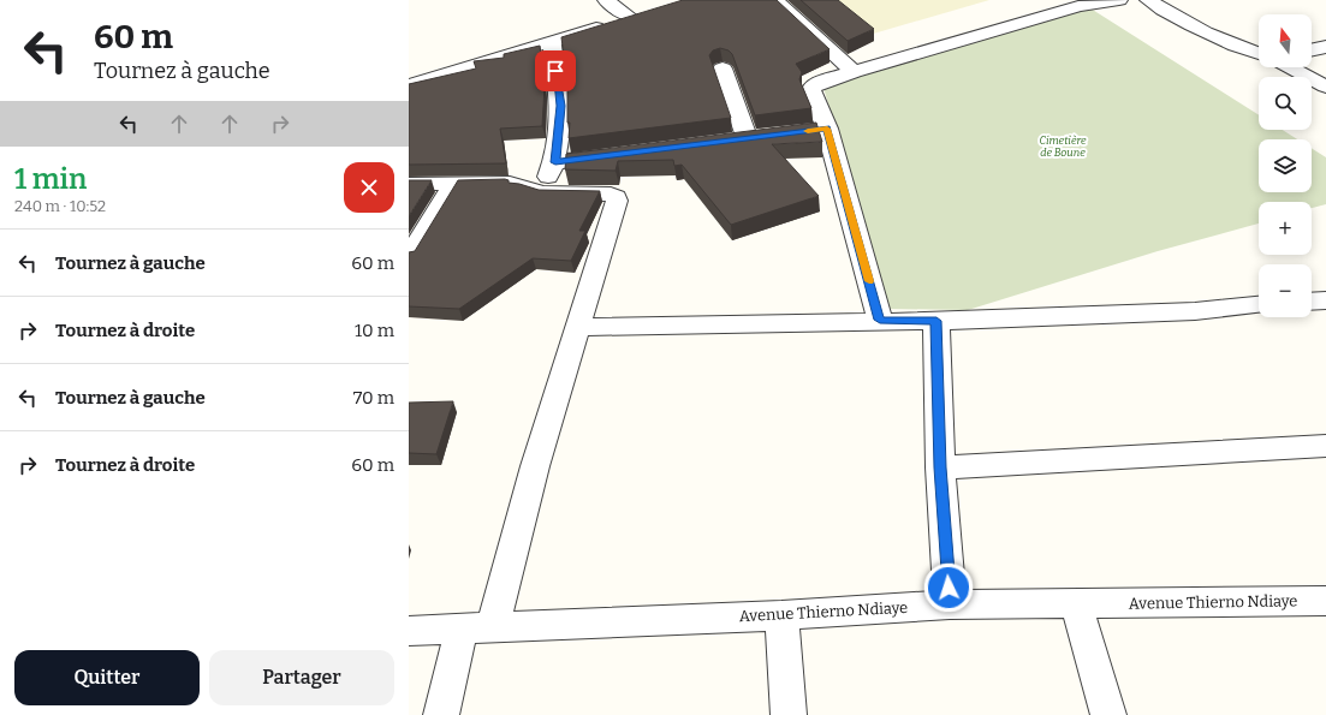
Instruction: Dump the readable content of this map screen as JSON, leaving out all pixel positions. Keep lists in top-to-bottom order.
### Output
{
  "streets": {
    "street": ["Avenue Thierno Ndiaye"]
  },
  "parks": ["Cimetière de Boune"],
  "north": "top",
  "page": {
    "turn": ["60 m", "Tournez à gauche"],
    "map_buttons": ["+", "−"],
    "heading": ["1 min", "240 m · 10:52"],
    "list": [
      {
        "name": "Tournez à gauche",
        "value": "60 m"
      },
      {
        "name": "Tournez à droite",
        "value": "10 m"
      },
      {
        "name": "Tournez à gauche",
        "value": "70 m"
      },
      {
        "name": "Tournez à droite",
        "value": "60 m"
      }
    ],
    "buttons": ["Quitter", "Partager"]
  }
}
